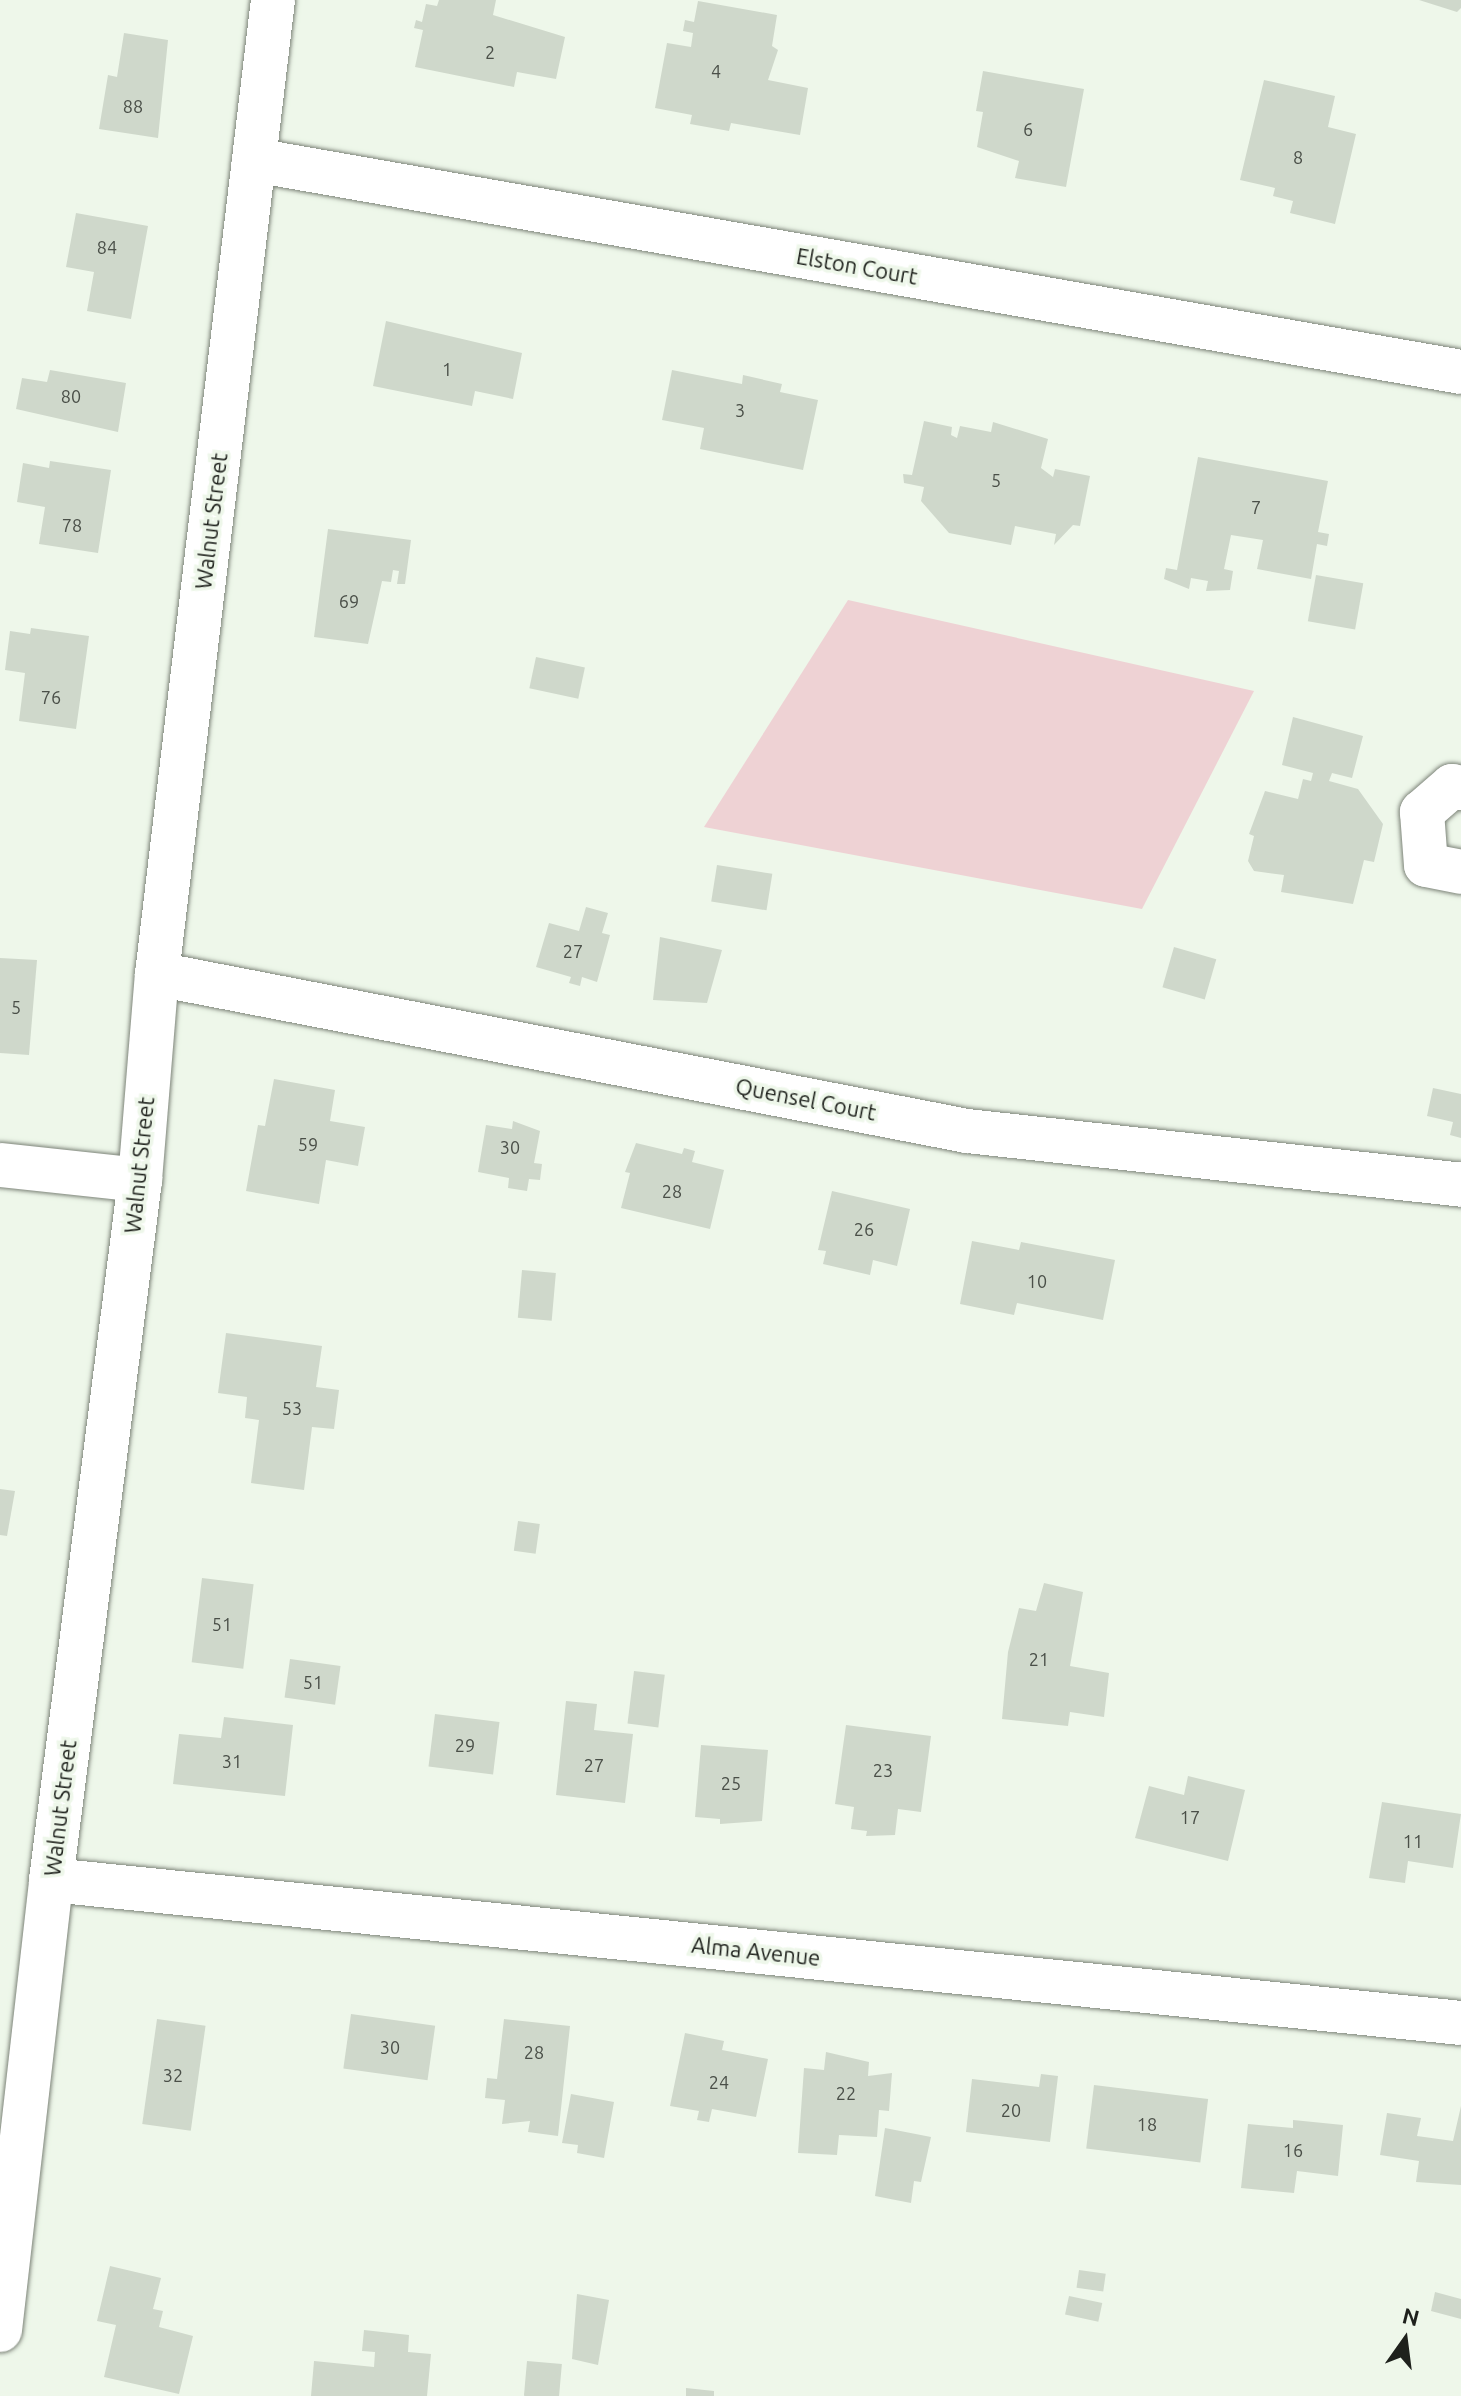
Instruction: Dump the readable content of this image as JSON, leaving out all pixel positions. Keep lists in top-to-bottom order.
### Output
{
  "streets": {
    "street": [
      "Elston Court",
      "Walnut Street",
      "Quensel Court",
      "Alma Avenue"
    ]
  },
  "crossings": [
    ["Elston Court", "Walnut Street"],
    ["Walnut Street", "Quensel Court"],
    ["Walnut Street", "Alma Avenue"]
  ],
  "house_numbers": [
    "2",
    "4",
    "88",
    "6",
    "8",
    "84",
    "1",
    "80",
    "3",
    "5",
    "7",
    "78",
    "69",
    "76",
    "27",
    "5",
    "59",
    "30",
    "28",
    "26",
    "10",
    "53",
    "51",
    "21",
    "51",
    "29",
    "31",
    "27",
    "23",
    "25",
    "17",
    "11",
    "30",
    "28",
    "32",
    "24",
    "22",
    "20",
    "18",
    "16"
  ],
  "north": "top"
}
